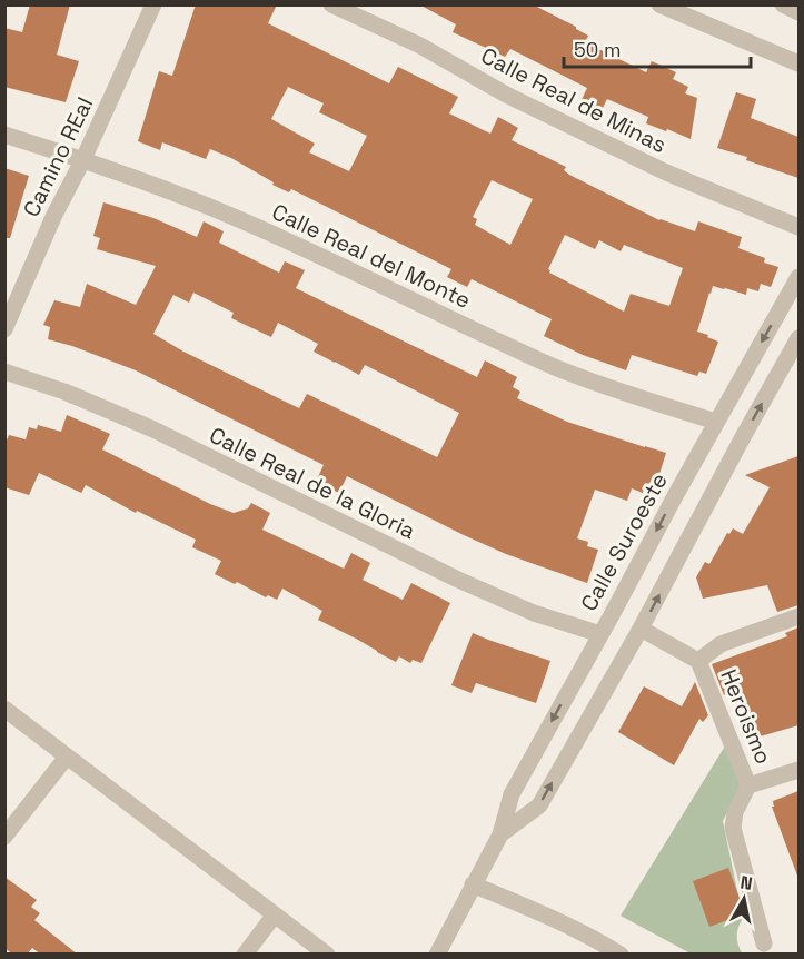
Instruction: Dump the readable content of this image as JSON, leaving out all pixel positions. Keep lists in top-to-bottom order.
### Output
{
  "streets": {
    "street": [
      "Calle Real de Minas",
      "Camino REal",
      "Calle Real del Monte",
      "Calle Real de la Gloria",
      "Calle Suroeste",
      "Heroismo"
    ]
  },
  "crossings": [
    ["Camino REal", "Calle Real del Monte"],
    ["Calle Real del Monte", "Calle Suroeste"],
    ["Calle Real de la Gloria", "Calle Suroeste"]
  ],
  "scale_bar": "50 m",
  "north": "top"
}
